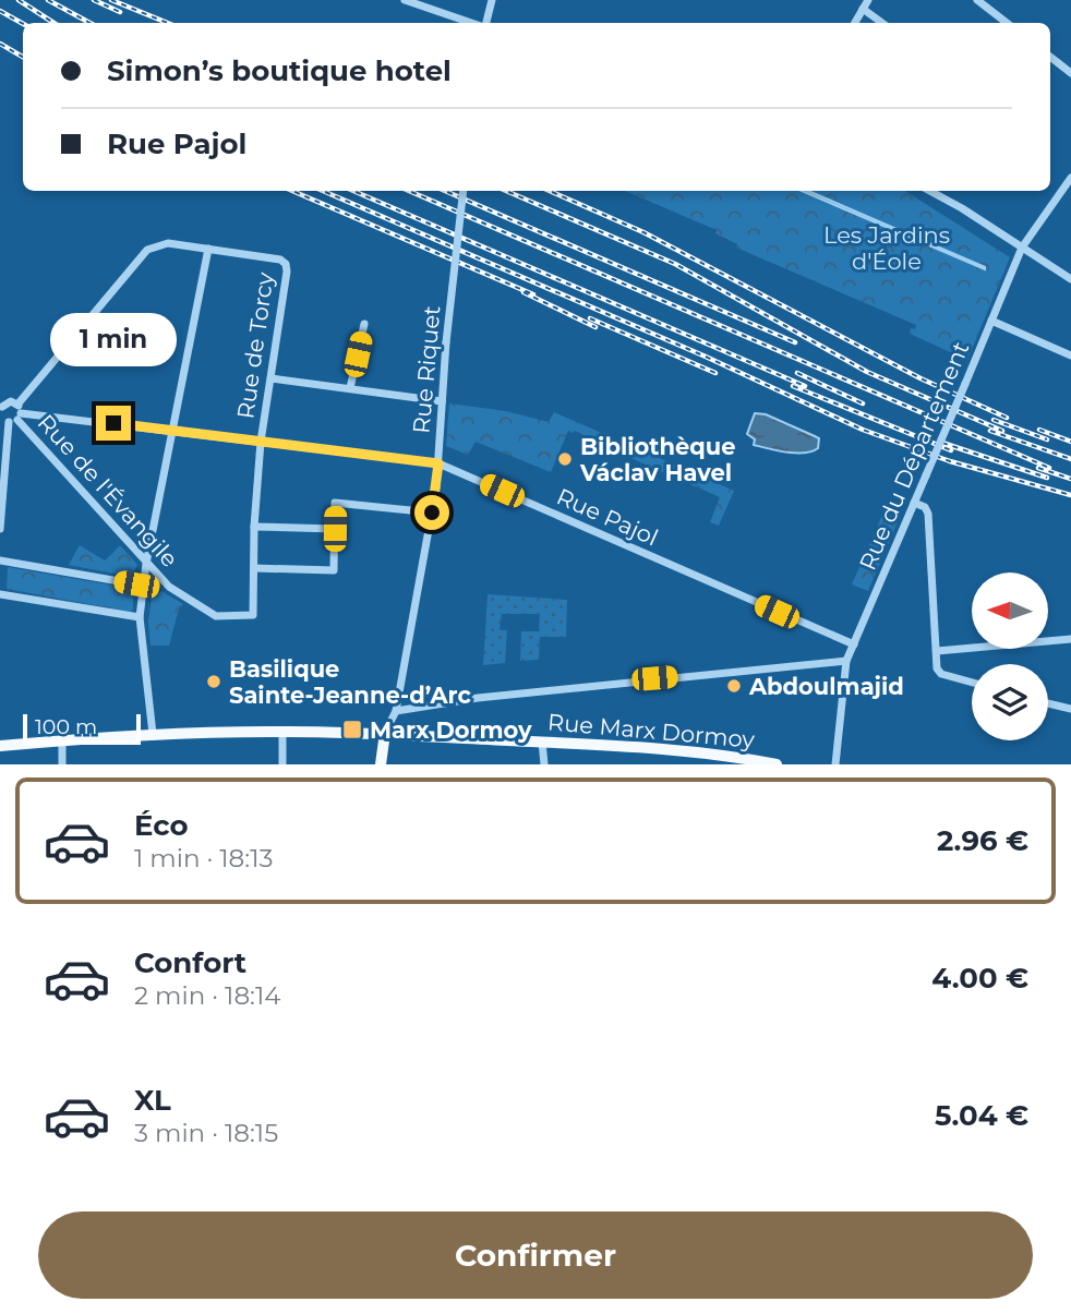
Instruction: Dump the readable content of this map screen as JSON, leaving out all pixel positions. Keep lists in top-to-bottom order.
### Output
{
  "streets": {
    "main road": ["Rue Marx Dormoy"],
    "street": [
      "Rue de Torcy",
      "Rue Riquet",
      "Rue du Département",
      "Rue de l'Évangile",
      "Rue Pajol"
    ]
  },
  "crossings": [
    ["Rue de Torcy", "Rue de l'Évangile"],
    ["Rue de Torcy", "Rue Pajol"],
    ["Rue Riquet", "Rue Pajol"],
    ["Rue Riquet", "Rue Marx Dormoy"],
    ["Rue du Département", "Rue Pajol"],
    ["Rue de l'Évangile", "Rue Pajol"]
  ],
  "parks": ["Les Jardins d'Éole"],
  "places": {
    "other": ["Bibliothèque Václav Havel", "Basilique Sainte-Jeanne-d’Arc", "Abdoulmajid"],
    "transit": ["Marx Dormoy"]
  },
  "scale_bar": "100 m",
  "north": "left",
  "page": {
    "banner": ["Simon’s boutique hotel", "Rue Pajol"],
    "bubble": "1 min",
    "scale": "100 m",
    "list": [
      {
        "name": "Éco",
        "note": "1 min · 18:13",
        "value": "2.96 €"
      },
      {
        "name": "Confort",
        "note": "2 min · 18:14",
        "value": "4.00 €"
      },
      {
        "name": "XL",
        "note": "3 min · 18:15",
        "value": "5.04 €"
      }
    ],
    "buttons": "Confirmer"
  }
}
